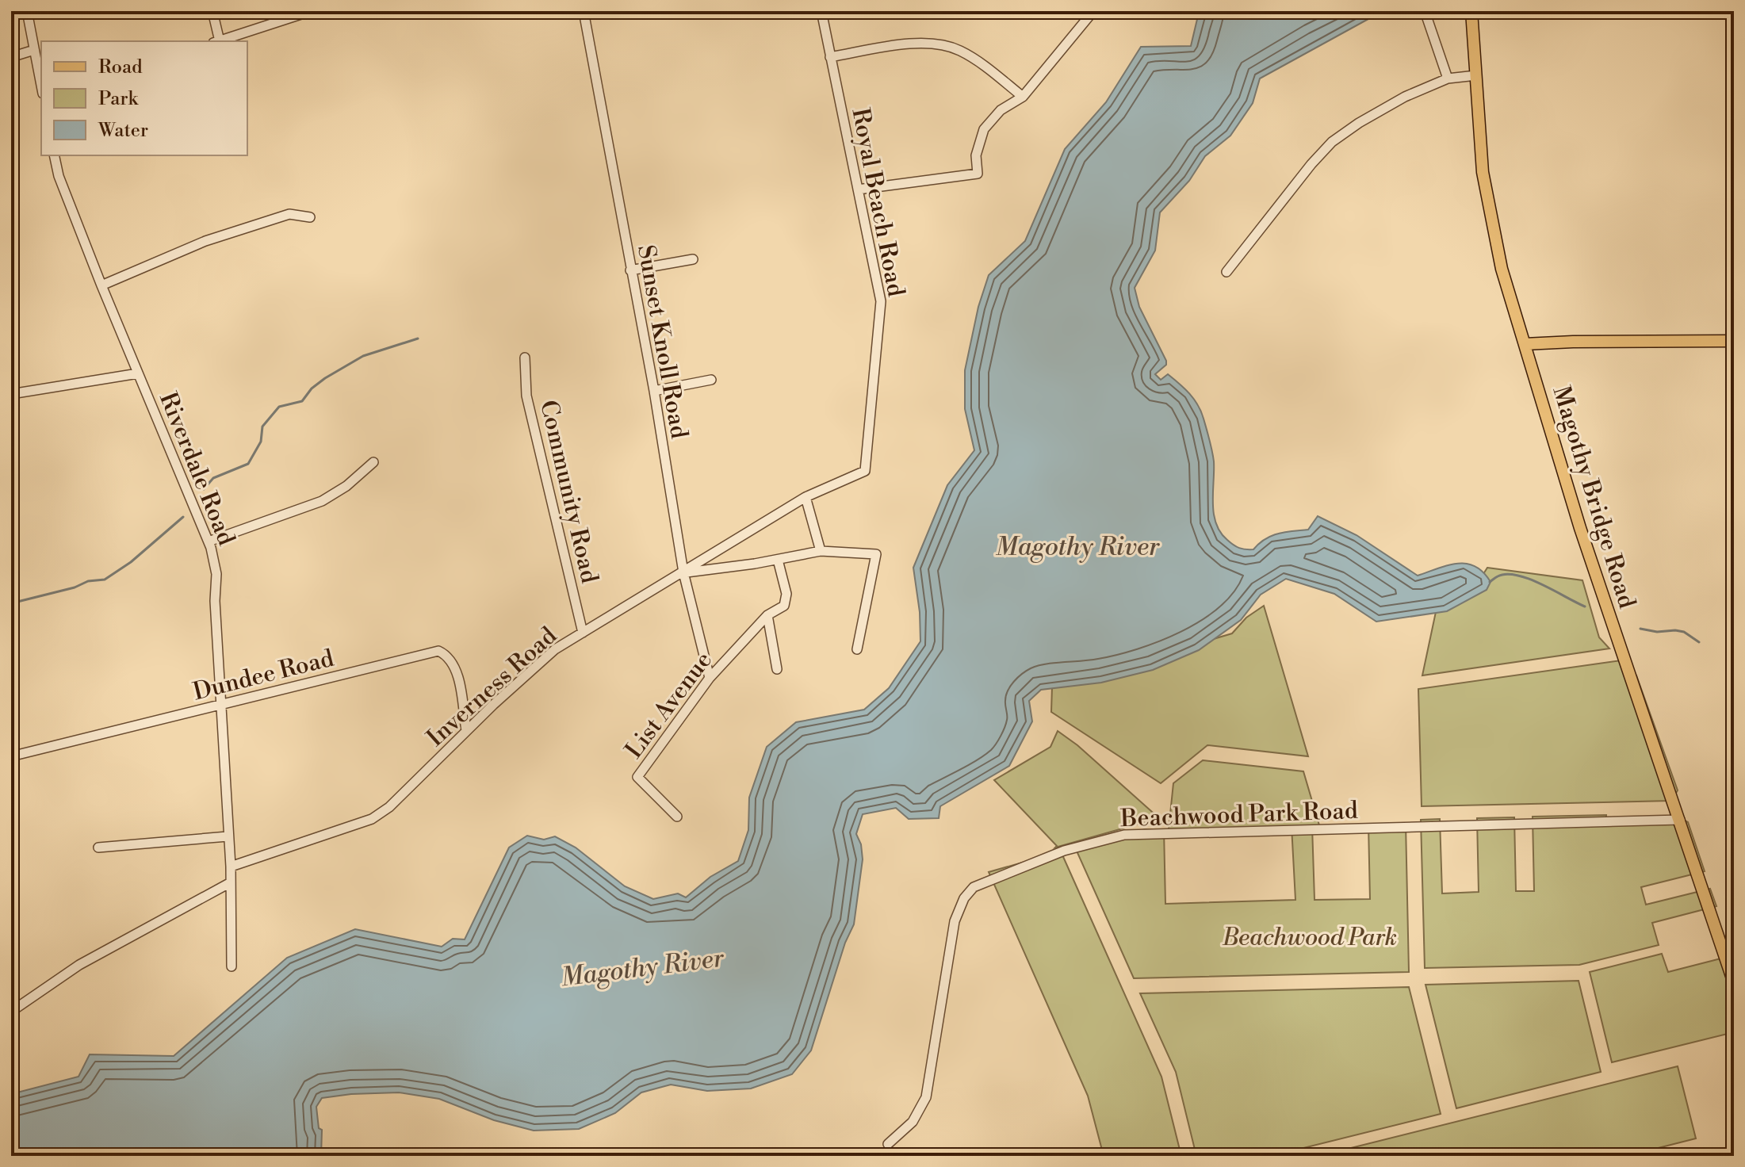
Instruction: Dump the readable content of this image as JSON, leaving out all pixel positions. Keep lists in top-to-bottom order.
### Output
{
  "streets": {
    "main road": ["Magothy Bridge Road"],
    "street": [
      "Royal Beach Road",
      "Sunset Knoll Road",
      "Riverdale Road",
      "Community Road",
      "Dundee Road",
      "Inverness Road",
      "List Avenue",
      "Beachwood Park Road"
    ]
  },
  "crossings": [
    ["Royal Beach Road", "Inverness Road"],
    ["Sunset Knoll Road", "Inverness Road"],
    ["Sunset Knoll Road", "List Avenue"],
    ["Riverdale Road", "Dundee Road"],
    ["Riverdale Road", "Inverness Road"],
    ["Community Road", "Inverness Road"],
    ["Magothy Bridge Road", "Beachwood Park Road"],
    ["Dundee Road", "Inverness Road"]
  ],
  "water": ["Magothy River"],
  "parks": ["Beachwood Park"],
  "legend": ["Road", "Park", "Water"]
}
